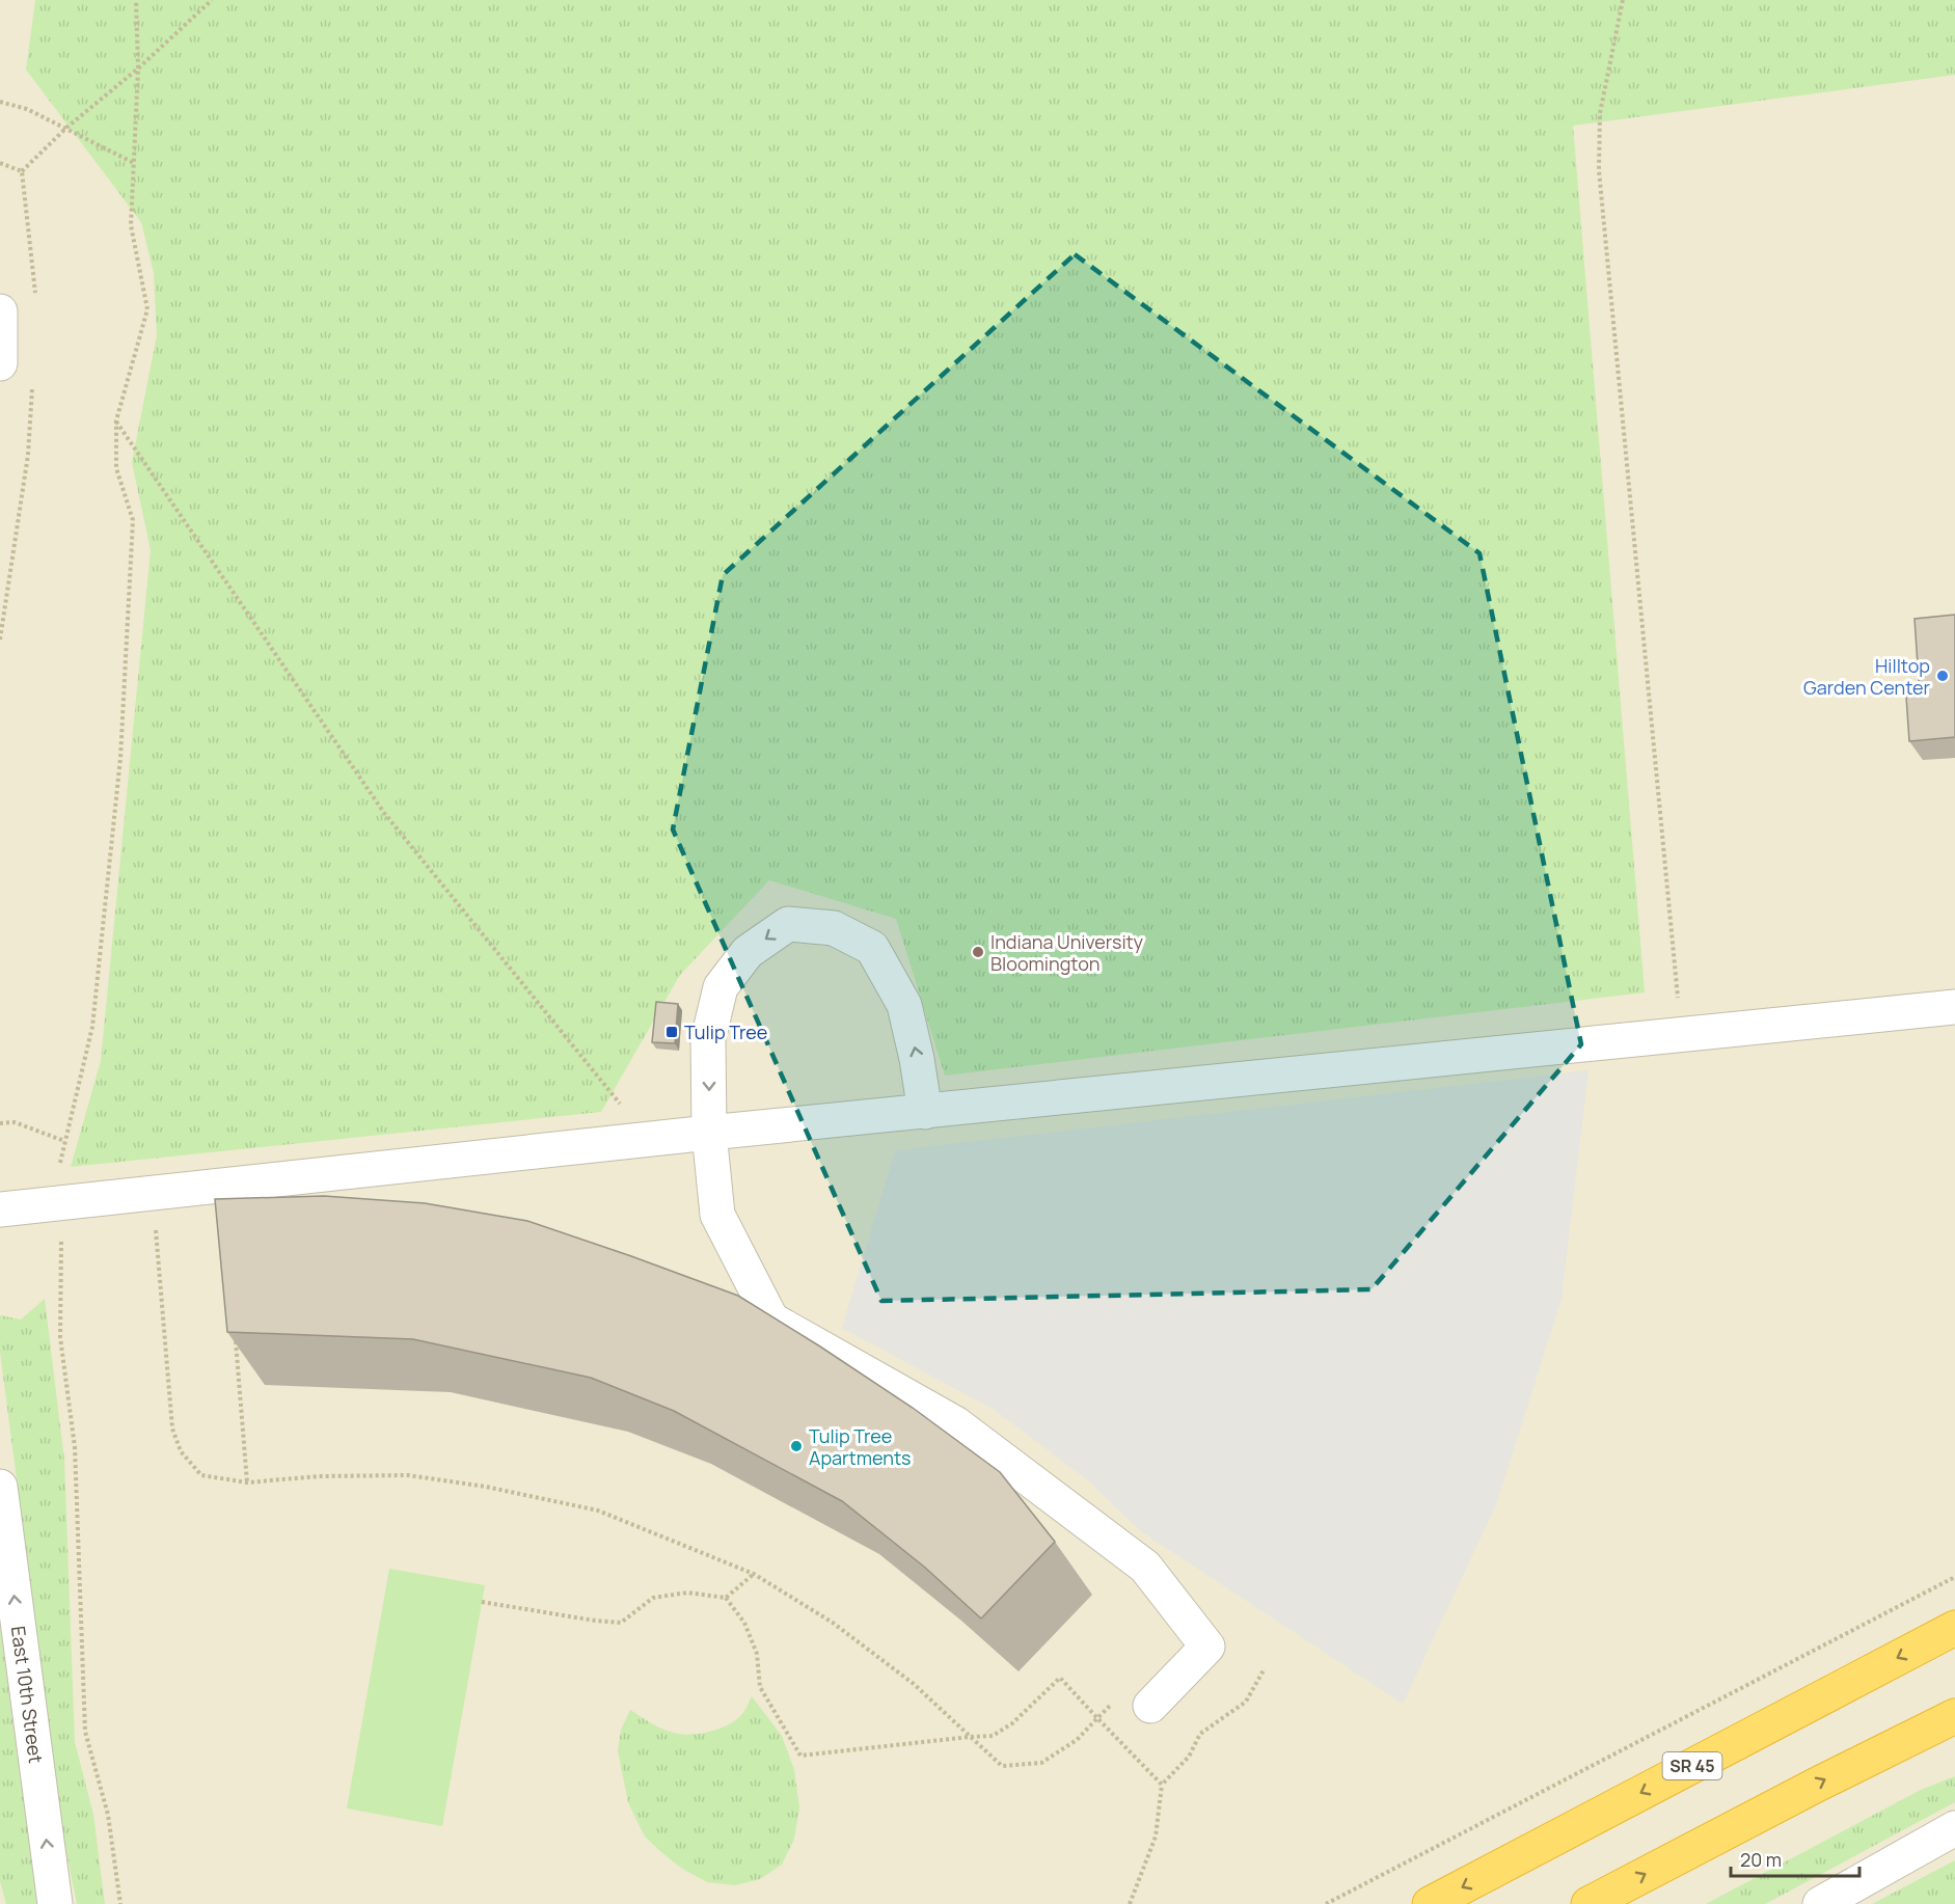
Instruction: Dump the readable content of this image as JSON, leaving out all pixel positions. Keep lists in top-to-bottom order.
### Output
{
  "streets": {
    "highway": ["SR 45"],
    "street": ["East 10th Street"]
  },
  "one_way": ["East 10th Street"],
  "places": {
    "other": ["Hilltop Garden Center", "Indiana University Bloomington", "Tulip Tree Apartments"],
    "transit": ["Tulip Tree"]
  },
  "scale_bar": "20 m"
}
